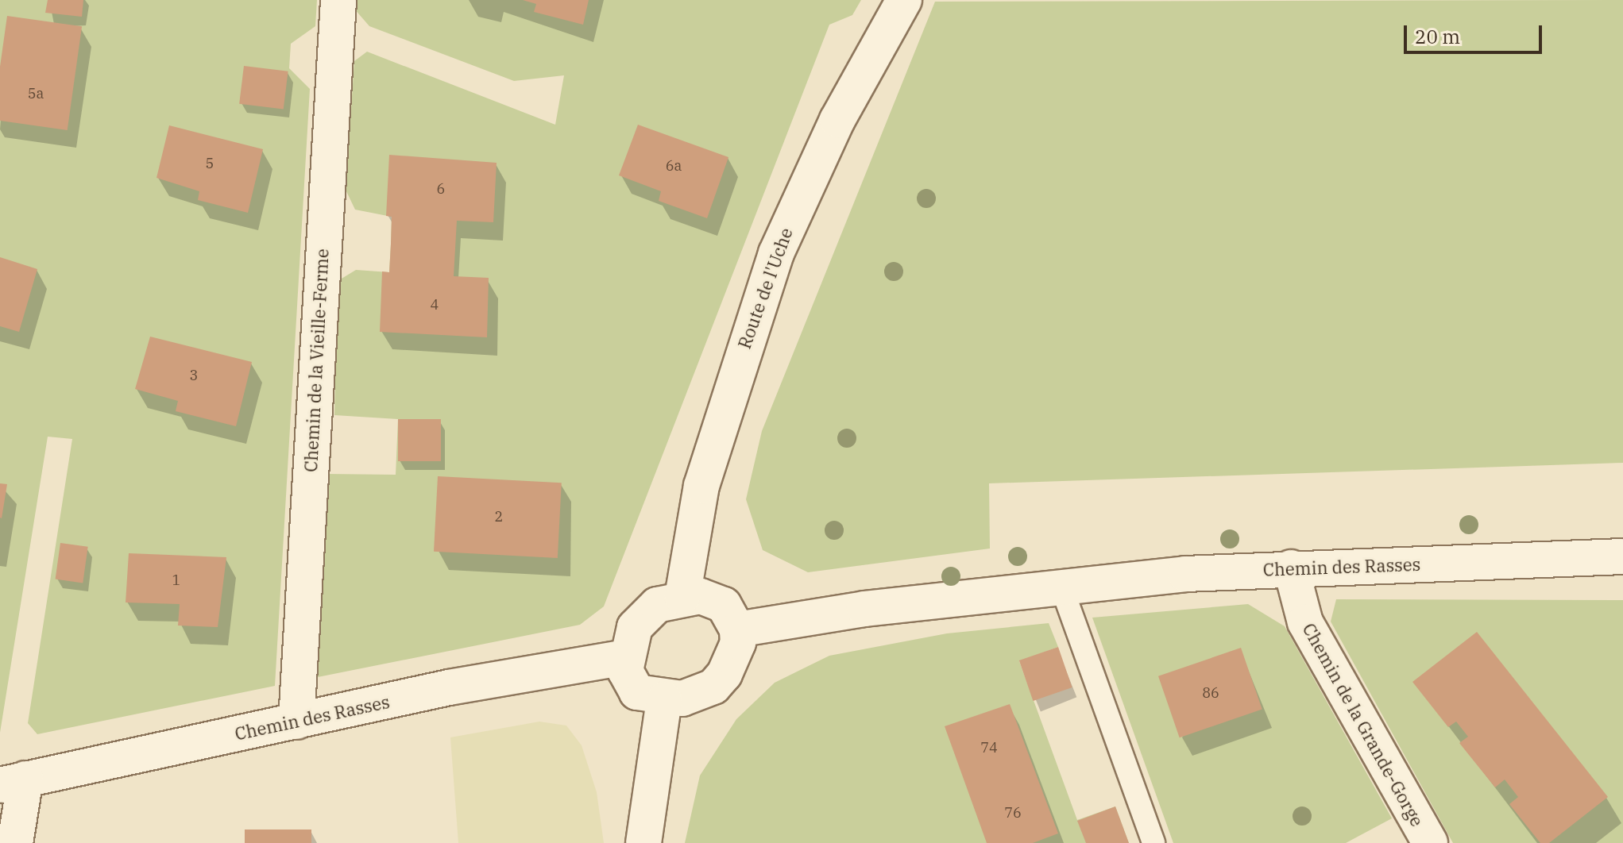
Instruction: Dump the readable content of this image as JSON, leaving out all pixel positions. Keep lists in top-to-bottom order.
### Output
{
  "streets": {
    "street": [
      "Route de l'Uche",
      "Chemin de la Vieille-Ferme",
      "Chemin des Rasses",
      "Chemin de la Grande-Gorge"
    ]
  },
  "crossings": [
    ["Route de l'Uche", "Chemin des Rasses"],
    ["Chemin de la Vieille-Ferme", "Chemin des Rasses"],
    ["Chemin des Rasses", "Chemin de la Grande-Gorge"]
  ],
  "house_numbers": [
    "5a",
    "5",
    "6a",
    "6",
    "4",
    "3",
    "2",
    "1",
    "86",
    "74",
    "76"
  ],
  "scale_bar": "20 m"
}
